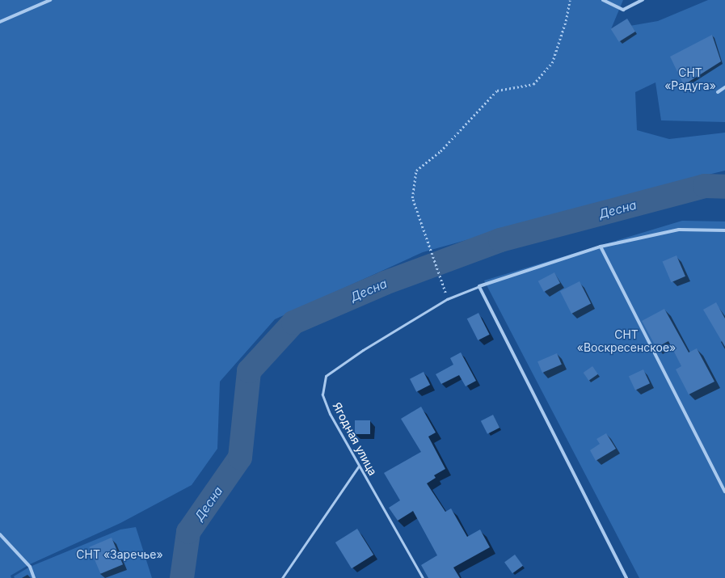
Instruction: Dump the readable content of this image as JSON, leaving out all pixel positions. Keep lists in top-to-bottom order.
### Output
{
  "streets": {
    "lane": ["Ягодная улица"]
  },
  "water": ["Десна"],
  "parks": ["СНТ «Радуга»", "СНТ «Воскресенское»", "СНТ «Заречье»"]
}
